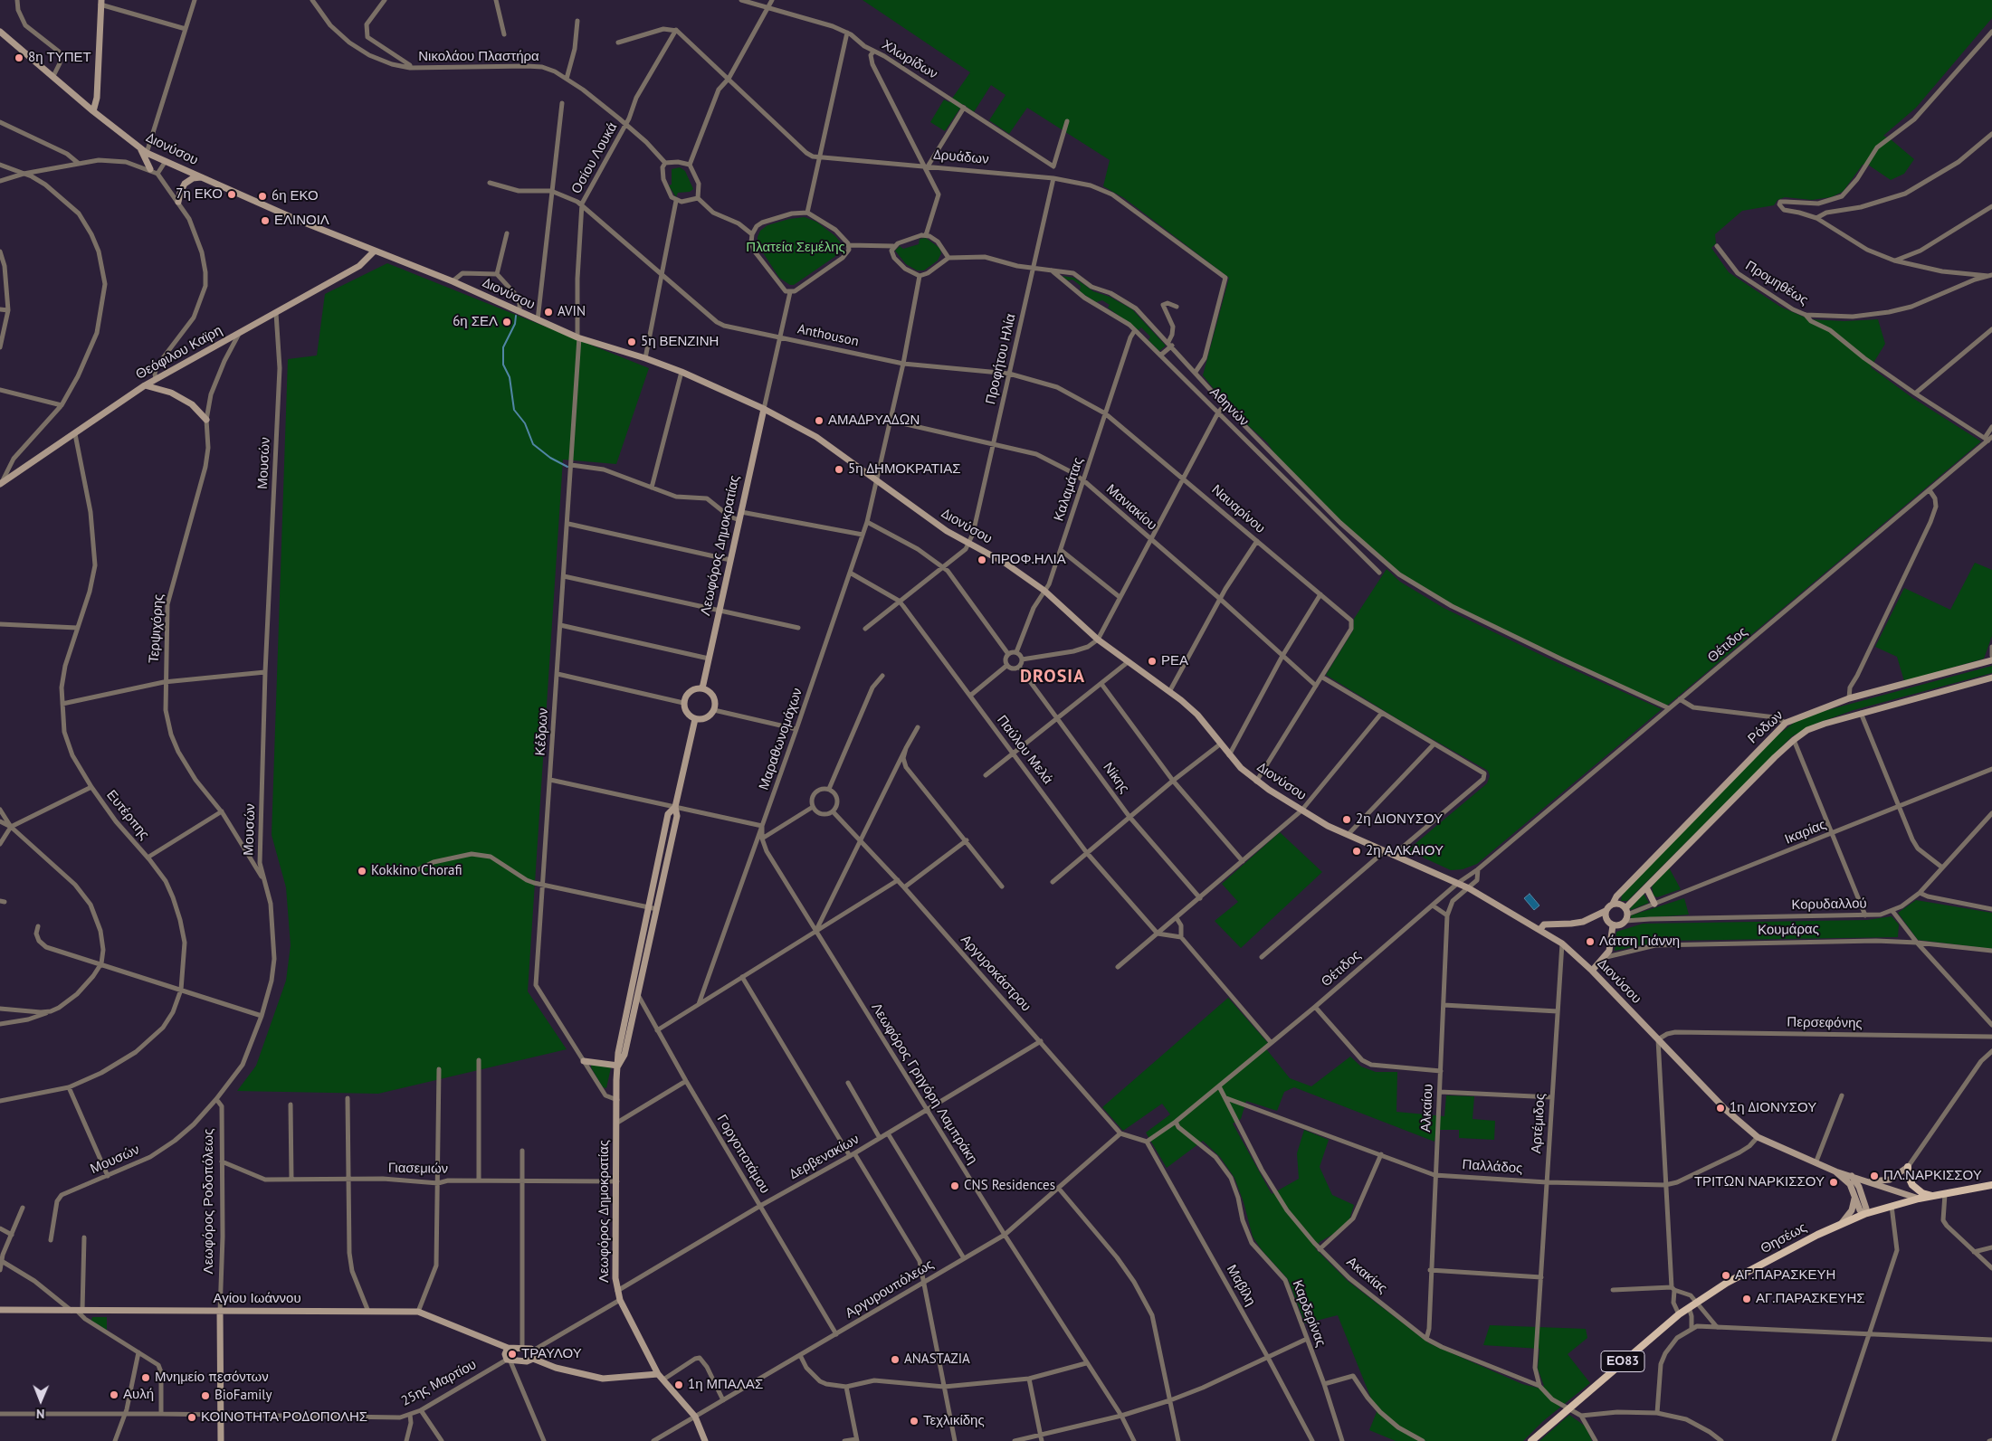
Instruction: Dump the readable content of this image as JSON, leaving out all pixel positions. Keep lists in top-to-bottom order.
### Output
{
  "streets": {
    "main road": ["Θησέως", "ΕΟ83"],
    "street": [
      "Νικολάου Πλαστήρα",
      "Χλωρίδων",
      "Διονύσου",
      "Δρυάδων",
      "Οσίου Λουκά",
      "Προμηθέως",
      "Anthouson",
      "Θεόφιλου Καϊρη",
      "Προφήτου Ηλία",
      "Αθηνών",
      "Μουσών",
      "Καλαμάτας",
      "Μανιακίου",
      "Ναυαρίνου",
      "Λεωφόρος Δημοκρατίας",
      "Τερψιχόρης",
      "Θέτιδος",
      "Ρόδων",
      "Κέδρων",
      "Μαραθωνομάχων",
      "Παύλου Μελά",
      "Νίκης",
      "Ευτέρπης",
      "Ικαρίας",
      "Κορυδαλλού",
      "Κουμάρας",
      "Αργυροκάστρου",
      "Περσεφόνης",
      "Λεωφόρος Γρηγόρη Λαμπράκη",
      "Αλκαίου",
      "Αρτέμιδος",
      "Γοργοποτάμου",
      "Δερβενακίων",
      "Παλλάδος",
      "Γιασεμιών",
      "Λεωφόρος Ροδοπόλεως",
      "Ακακίας",
      "Μαβίλη",
      "Αργυρουπόλεως",
      "Αγίου Ιωάννου",
      "Καρδερίνας",
      "25ης Μαρτίου"
    ]
  },
  "crossings": [
    ["Νικολάου Πλαστήρα", "Οσίου Λουκά"],
    ["Διονύσου", "Οσίου Λουκά"],
    ["Διονύσου", "Θεόφιλου Καϊρη"],
    ["Διονύσου", "Προφήτου Ηλία"],
    ["Διονύσου", "Καλαμάτας"],
    ["Διονύσου", "Λεωφόρος Δημοκρατίας"],
    ["Διονύσου", "Θέτιδος"],
    ["Διονύσου", "Κέδρων"],
    ["Διονύσου", "Μαραθωνομάχων"],
    ["Διονύσου", "Περσεφόνης"],
    ["Διονύσου", "Αλκαίου"],
    ["Διονύσου", "Αρτέμιδος"],
    ["Διονύσου", "Παλλάδος"],
    ["Διονύσου", "Θησέως"],
    ["Δρυάδων", "Οσίου Λουκά"],
    ["Δρυάδων", "Προφήτου Ηλία"],
    ["Δρυάδων", "Αθηνών"],
    ["Οσίου Λουκά", "Anthouson"],
    ["Οσίου Λουκά", "Κέδρων"],
    ["Anthouson", "Προφήτου Ηλία"],
    ["Anthouson", "Καλαμάτας"],
    ["Anthouson", "Ναυαρίνου"],
    ["Anthouson", "Μαραθωνομάχων"],
    ["Θεόφιλου Καϊρη", "Μουσών"],
    ["Θεόφιλου Καϊρη", "Τερψιχόρης"],
    ["Θεόφιλου Καϊρη", "Ευτέρπης"],
    ["Προφήτου Ηλία", "Αθηνών"],
    ["Προφήτου Ηλία", "Μανιακίου"],
    ["Αθηνών", "Καλαμάτας"],
    ["Αθηνών", "Θέτιδος"],
    ["Αθηνών", "Μαραθωνομάχων"],
    ["Μουσών", "Τερψιχόρης"],
    ["Μουσών", "Λεωφόρος Ροδοπόλεως"],
    ["Καλαμάτας", "Μανιακίου"],
    ["Καλαμάτας", "Ναυαρίνου"],
    ["Καλαμάτας", "Νίκης"],
    ["Μανιακίου", "Μαραθωνομάχων"],
    ["Λεωφόρος Δημοκρατίας", "Κέδρων"],
    ["Λεωφόρος Δημοκρατίας", "Γοργοποτάμου"],
    ["Λεωφόρος Δημοκρατίας", "Δερβενακίων"],
    ["Λεωφόρος Δημοκρατίας", "Γιασεμιών"],
    ["Θέτιδος", "Αλκαίου"],
    ["Θέτιδος", "Ακακίας"],
    ["Ρόδων", "Ικαρίας"],
    ["Ρόδων", "Κορυδαλλού"],
    ["Μαραθωνομάχων", "Παύλου Μελά"],
    ["Μαραθωνομάχων", "Λεωφόρος Γρηγόρη Λαμπράκη"],
    ["Ικαρίας", "Κορυδαλλού"],
    ["Αργυροκάστρου", "Δερβενακίων"],
    ["Αργυροκάστρου", "Αργυρουπόλεως"],
    ["Λεωφόρος Γρηγόρη Λαμπράκη", "Δερβενακίων"],
    ["Λεωφόρος Γρηγόρη Λαμπράκη", "Αργυρουπόλεως"],
    ["Αλκαίου", "Παλλάδος"],
    ["Αλκαίου", "Ακακίας"],
    ["Αρτέμιδος", "Παλλάδος"],
    ["Αρτέμιδος", "Ακακίας"],
    ["Γοργοποτάμου", "Δερβενακίων"],
    ["Γοργοποτάμου", "Αργυρουπόλεως"],
    ["Παλλάδος", "Ακακίας"],
    ["Γιασεμιών", "Λεωφόρος Ροδοπόλεως"],
    ["Λεωφόρος Ροδοπόλεως", "Αγίου Ιωάννου"],
    ["Λεωφόρος Ροδοπόλεως", "25ης Μαρτίου"],
    ["Θησέως", "Ακακίας"]
  ],
  "districts": ["DROSIA"],
  "parks": ["Πλατεία Σεμέλης"],
  "places": [
    "8η ΤΥΠΕΤ",
    "7η ΕΚΟ",
    "6η ΕΚΟ",
    "ΕΛΙΝΟΙΛ",
    "AVIN",
    "6η ΣΕΛ",
    "5η ΒΕΝΖΙΝΗ",
    "ΑΜΑΔΡΥΑΔΩΝ",
    "5η ΔΗΜΟΚΡΑΤΙΑΣ",
    "ΠΡΟΦ.ΗΛΙΑ",
    "ΡΕΑ",
    "2η ΔΙΟΝΥΣΟΥ",
    "2η ΑΛΚΑΙΟΥ",
    "Kokkino Chorafi",
    "Λάτση Γιάννη",
    "1η ΔΙΟΝΥΣΟΥ",
    "ΠΛ.ΝΑΡΚΙΣΣΟΥ",
    "ΤΡΙΤΩΝ ΝΑΡΚΙΣΣΟΥ",
    "CNS Residences",
    "ΑΓ.ΠΑΡΑΣΚΕΥΗ",
    "ΑΓ.ΠΑΡΑΣΚΕΥΗΣ",
    "ΤΡΑΥΛΟΥ",
    "ANASTAZIA",
    "Μνημείο πεσόντων",
    "1η ΜΠΑΛΑΣ",
    "Αυλή",
    "BioFamily",
    "ΚΟΙΝΟΤΗΤΑ ΡΟΔΟΠΟΛΗΣ",
    "Τεχλικίδης"
  ],
  "north": "bottom"
}
